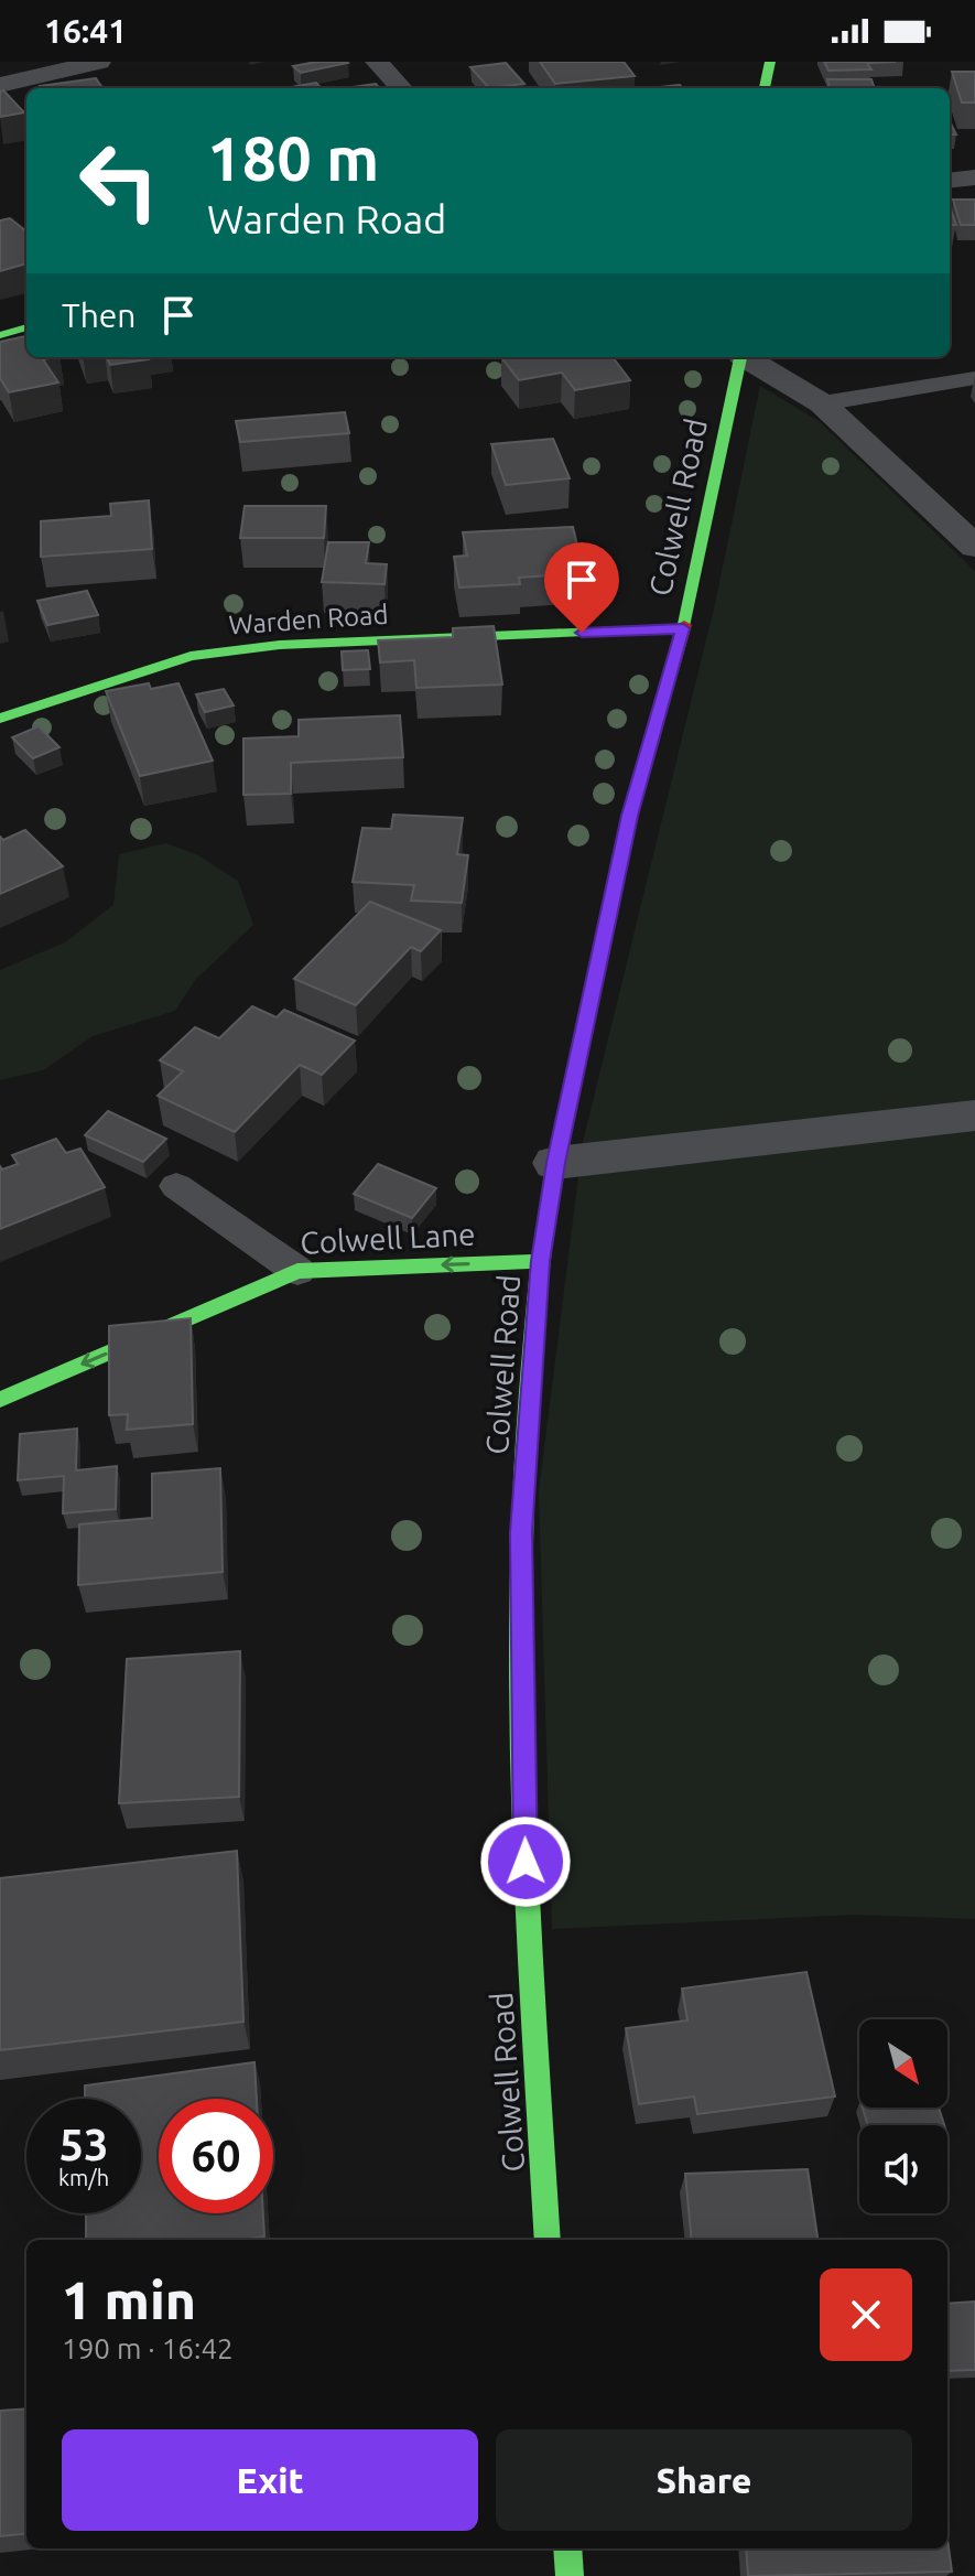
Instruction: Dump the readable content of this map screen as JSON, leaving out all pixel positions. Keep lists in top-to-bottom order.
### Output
{
  "streets": {
    "main road": ["Colwell Road", "Warden Road", "Colwell Lane"]
  },
  "crossings": [
    ["Colwell Road", "Warden Road"],
    ["Colwell Road", "Colwell Lane"]
  ],
  "one_way": ["Colwell Lane"],
  "north": "bottom right",
  "page": {
    "status": "16:41",
    "turn": ["180 m", "Warden Road"],
    "then": "Then",
    "speed": "53 km/h",
    "limit": "60",
    "heading": ["1 min", "190 m · 16:42"],
    "buttons": ["Exit", "Share"]
  }
}
